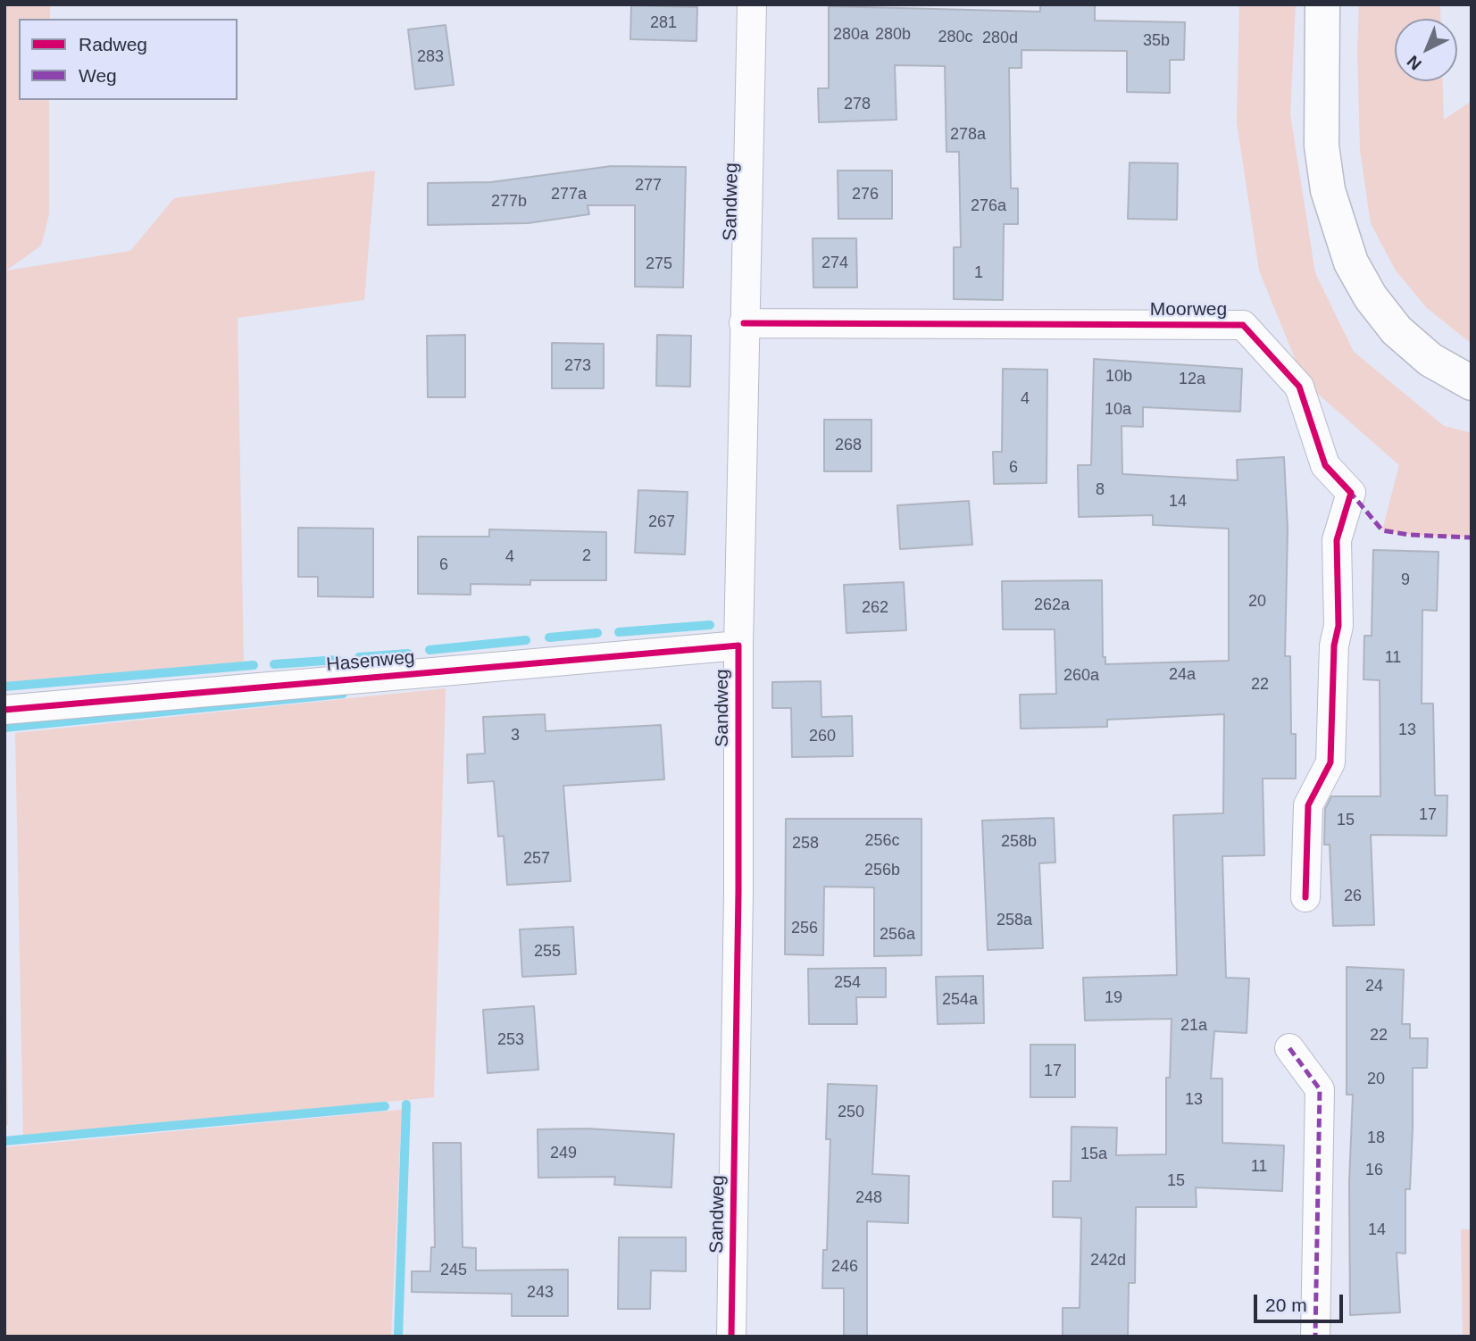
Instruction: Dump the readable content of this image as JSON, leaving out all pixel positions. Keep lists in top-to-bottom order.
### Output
{
  "streets": {
    "street": ["Sandweg", "Moorweg", "Hasenweg"]
  },
  "crossings": [
    ["Sandweg", "Moorweg"],
    ["Sandweg", "Hasenweg"]
  ],
  "house_numbers": [
    "281",
    "280a",
    "280b",
    "280c",
    "280d",
    "35b",
    "283",
    "278",
    "278a",
    "277",
    "277a",
    "276",
    "277b",
    "276a",
    "274",
    "275",
    "1",
    "273",
    "10b",
    "12a",
    "4",
    "10a",
    "268",
    "6",
    "8",
    "14",
    "267",
    "2",
    "4",
    "6",
    "9",
    "20",
    "262a",
    "262",
    "11",
    "24a",
    "260a",
    "22",
    "13",
    "3",
    "260",
    "17",
    "15",
    "256c",
    "258b",
    "258",
    "257",
    "256b",
    "26",
    "258a",
    "256",
    "256a",
    "255",
    "254",
    "24",
    "19",
    "254a",
    "21a",
    "22",
    "253",
    "17",
    "20",
    "13",
    "250",
    "18",
    "249",
    "15a",
    "11",
    "16",
    "15",
    "248",
    "14",
    "242d",
    "246",
    "245",
    "243"
  ],
  "legend": ["Radweg", "Weg"],
  "scale_bar": "20 m",
  "north": "bottom left"
}
